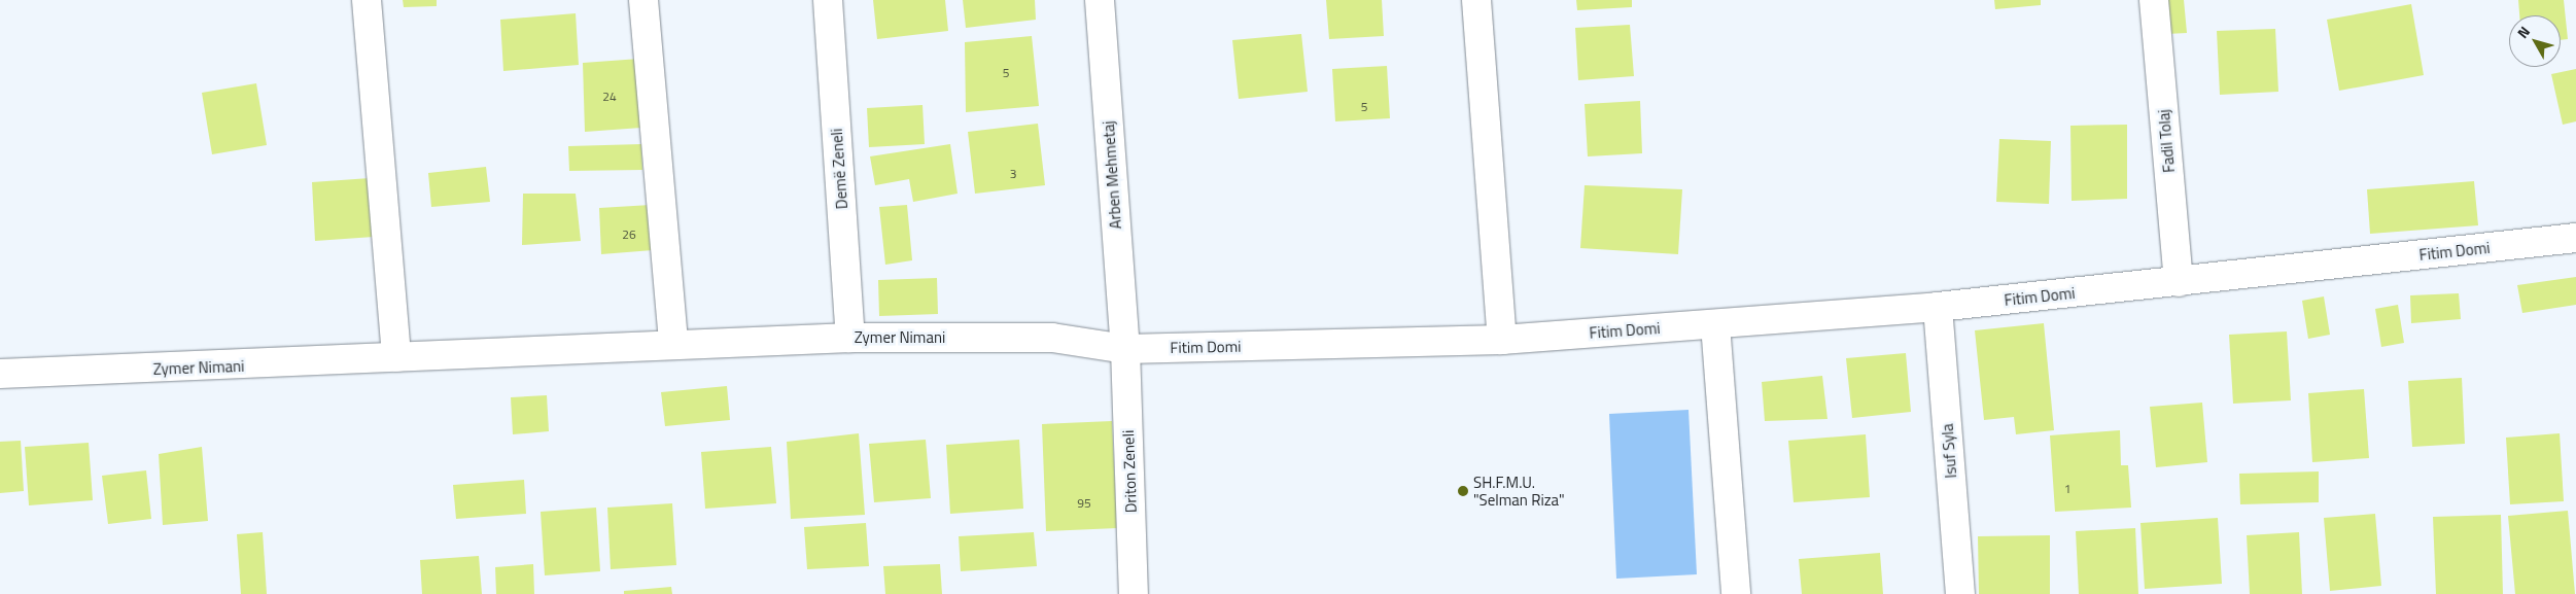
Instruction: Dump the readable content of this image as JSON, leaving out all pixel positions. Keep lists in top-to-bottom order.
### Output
{
  "streets": {
    "street": [
      "Fadil Tolaj",
      "Demë Zeneli",
      "Arben Mehmetaj",
      "Fitim Domi",
      "Zymer Nimani",
      "Isuf Syla",
      "Driton Zeneli"
    ]
  },
  "crossings": [
    ["Fadil Tolaj", "Fitim Domi"],
    ["Demë Zeneli", "Zymer Nimani"],
    ["Arben Mehmetaj", "Fitim Domi"],
    ["Arben Mehmetaj", "Zymer Nimani"],
    ["Arben Mehmetaj", "Driton Zeneli"],
    ["Fitim Domi", "Zymer Nimani"],
    ["Fitim Domi", "Isuf Syla"],
    ["Fitim Domi", "Driton Zeneli"],
    ["Zymer Nimani", "Driton Zeneli"]
  ],
  "places": ["SH.F.M.U. \"Selman Riza\""],
  "house_numbers": [
    "5",
    "24",
    "5",
    "3",
    "26",
    "1",
    "95"
  ],
  "north": "top left"
}
